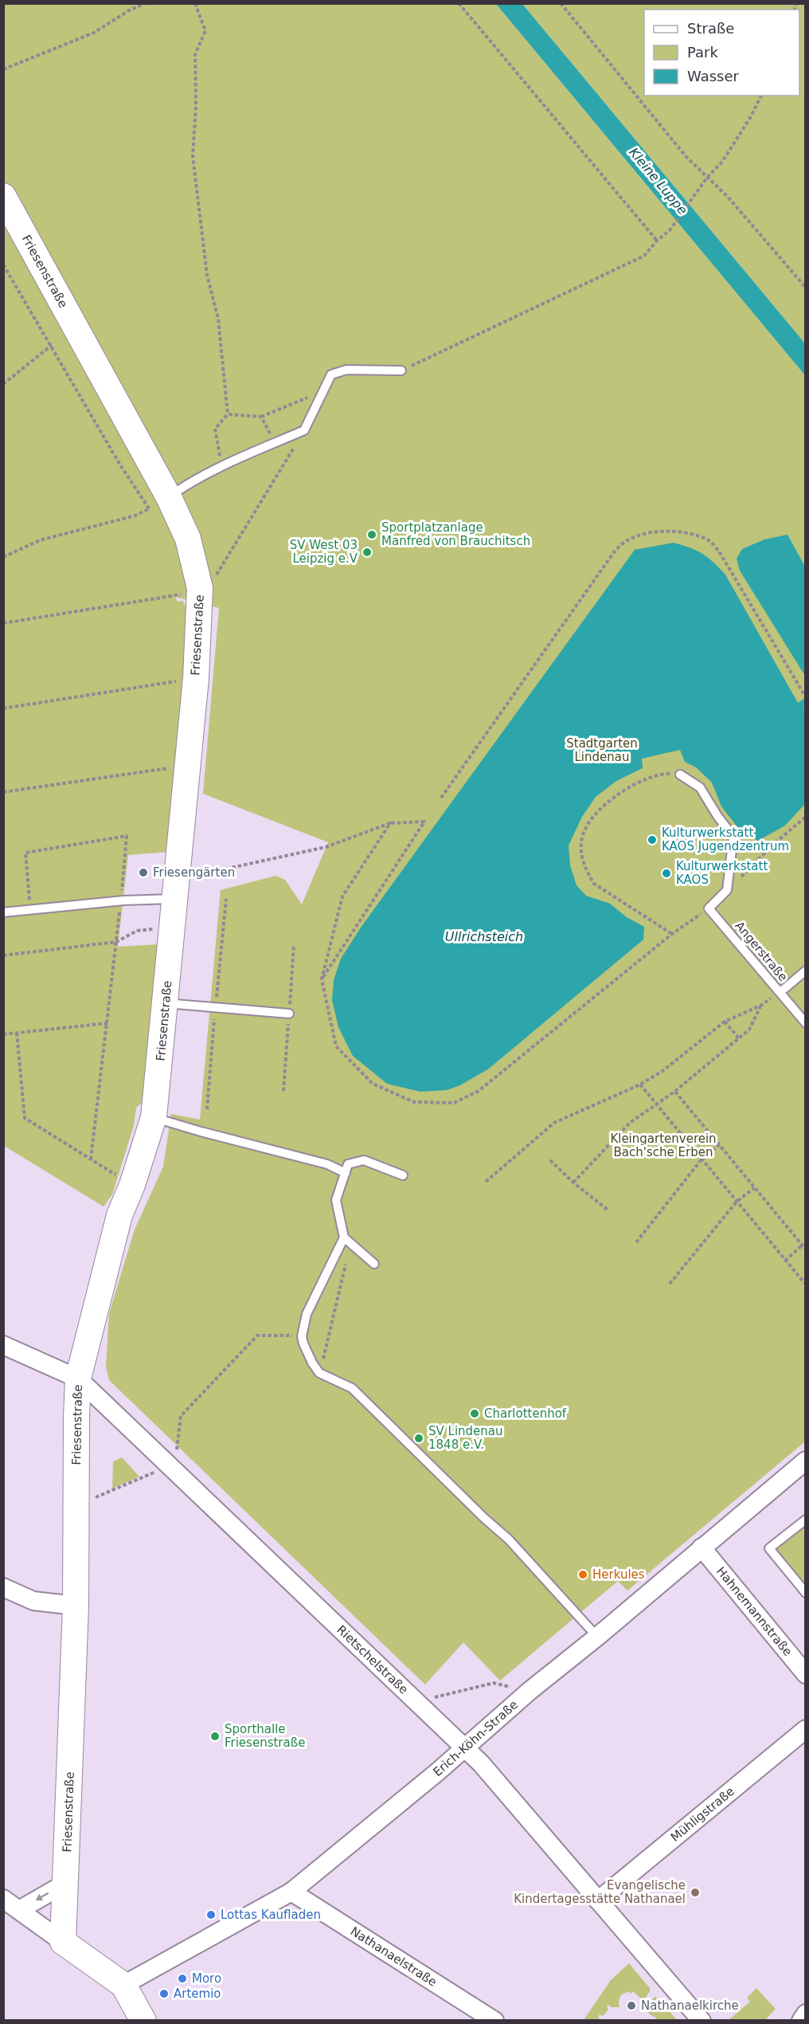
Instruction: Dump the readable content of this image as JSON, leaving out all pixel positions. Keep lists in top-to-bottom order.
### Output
{
  "streets": {
    "street": [
      "Friesenstraße",
      "Hahnemannstraße",
      "Rietschelstraße",
      "Erich-Köhn-Straße",
      "Mühligstraße",
      "Nathanaelstraße"
    ],
    "lane": ["Angerstraße"]
  },
  "crossings": [
    ["Friesenstraße", "Rietschelstraße"],
    ["Hahnemannstraße", "Erich-Köhn-Straße"],
    ["Rietschelstraße", "Erich-Köhn-Straße"],
    ["Rietschelstraße", "Mühligstraße"],
    ["Erich-Köhn-Straße", "Nathanaelstraße"]
  ],
  "water": ["Kleine Luppe", "Ullrichsteich"],
  "parks": ["Stadtgarten Lindenau", "Kleingartenverein Bach'sche Erben"],
  "places": [
    "Sportplatzanlage Manfred von Brauchitsch",
    "SV West 03 Leipzig e.V",
    "Kulturwerkstatt KAOS Jugendzentrum",
    "Friesengärten",
    "Kulturwerkstatt KAOS",
    "Charlottenhof",
    "SV Lindenau 1848 e.V.",
    "Herkules",
    "Sporthalle Friesenstraße",
    "Evangelische Kindertagesstätte Nathanael",
    "Lottas Kaufladen",
    "Moro",
    "Artemio",
    "Nathanaelkirche"
  ],
  "legend": ["Straße", "Park", "Wasser"]
}
